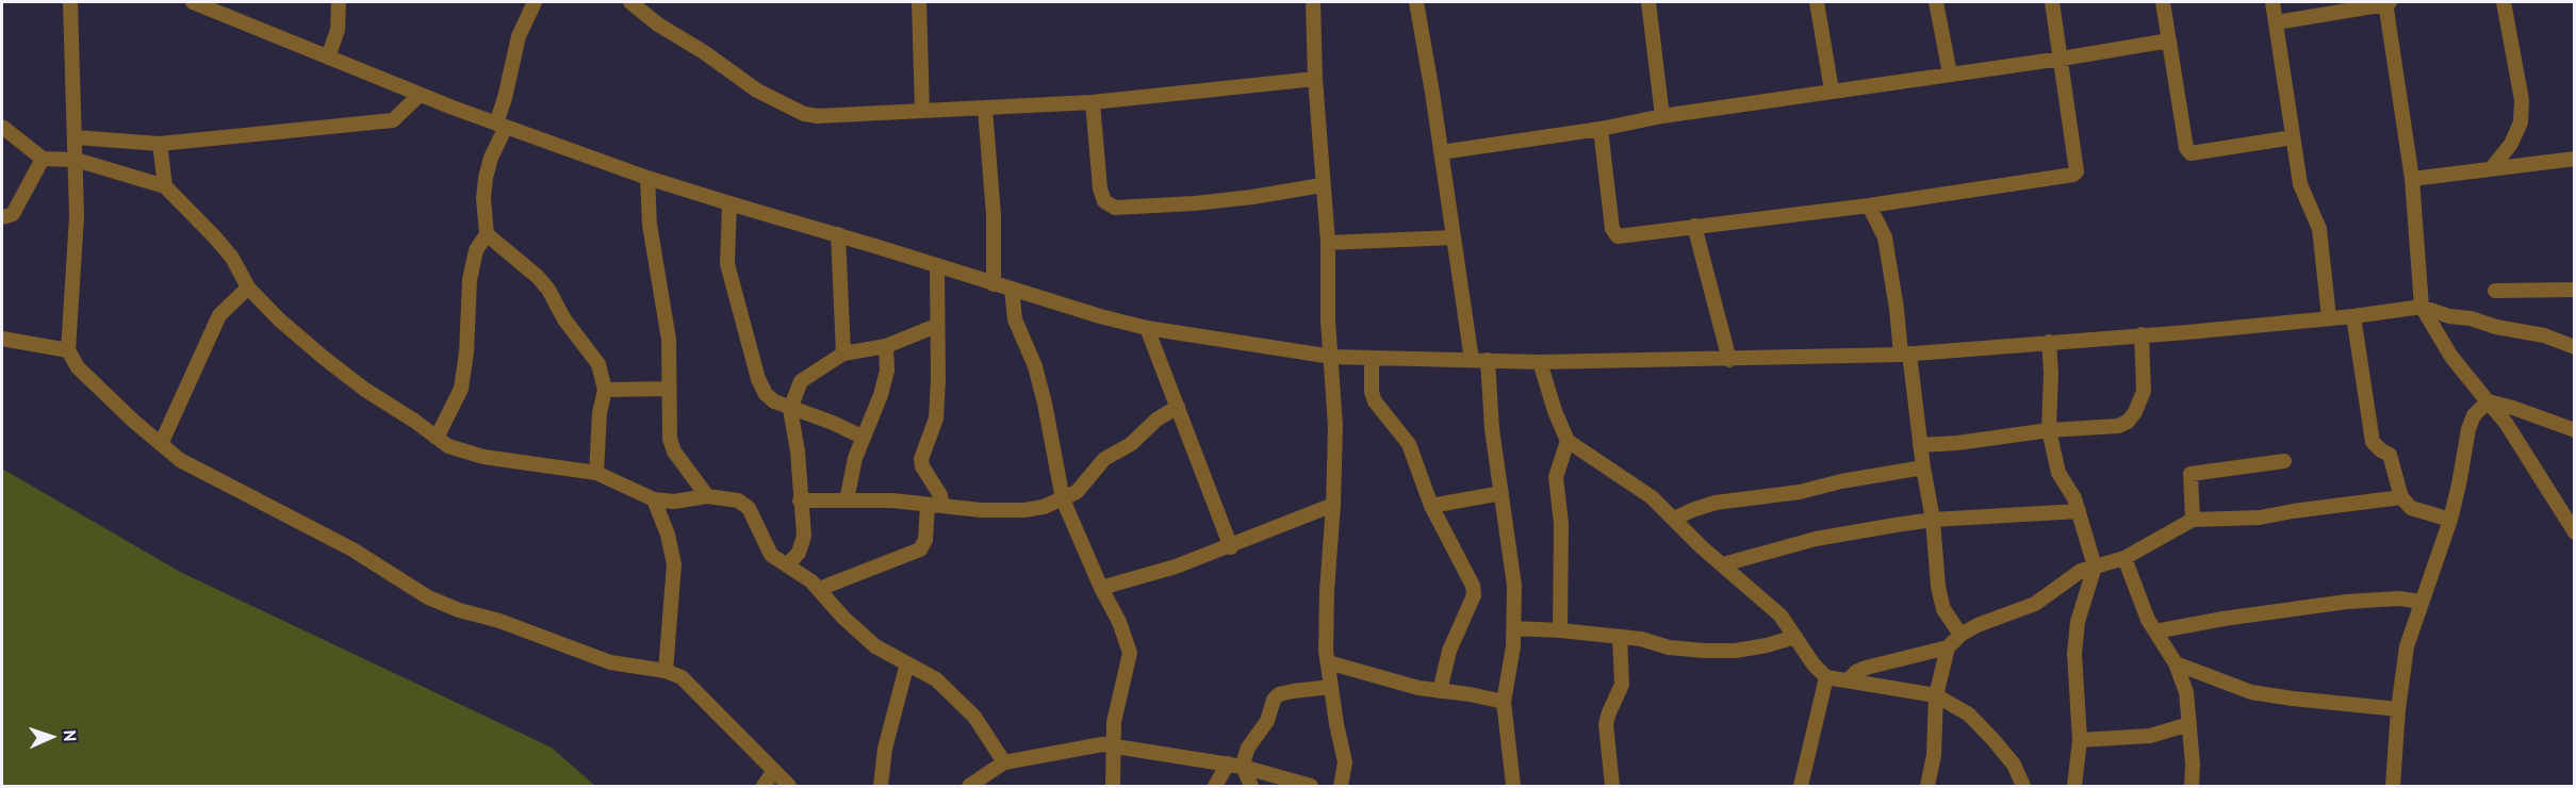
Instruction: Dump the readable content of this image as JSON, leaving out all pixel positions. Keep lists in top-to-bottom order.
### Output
{
  "north": "right"
}
